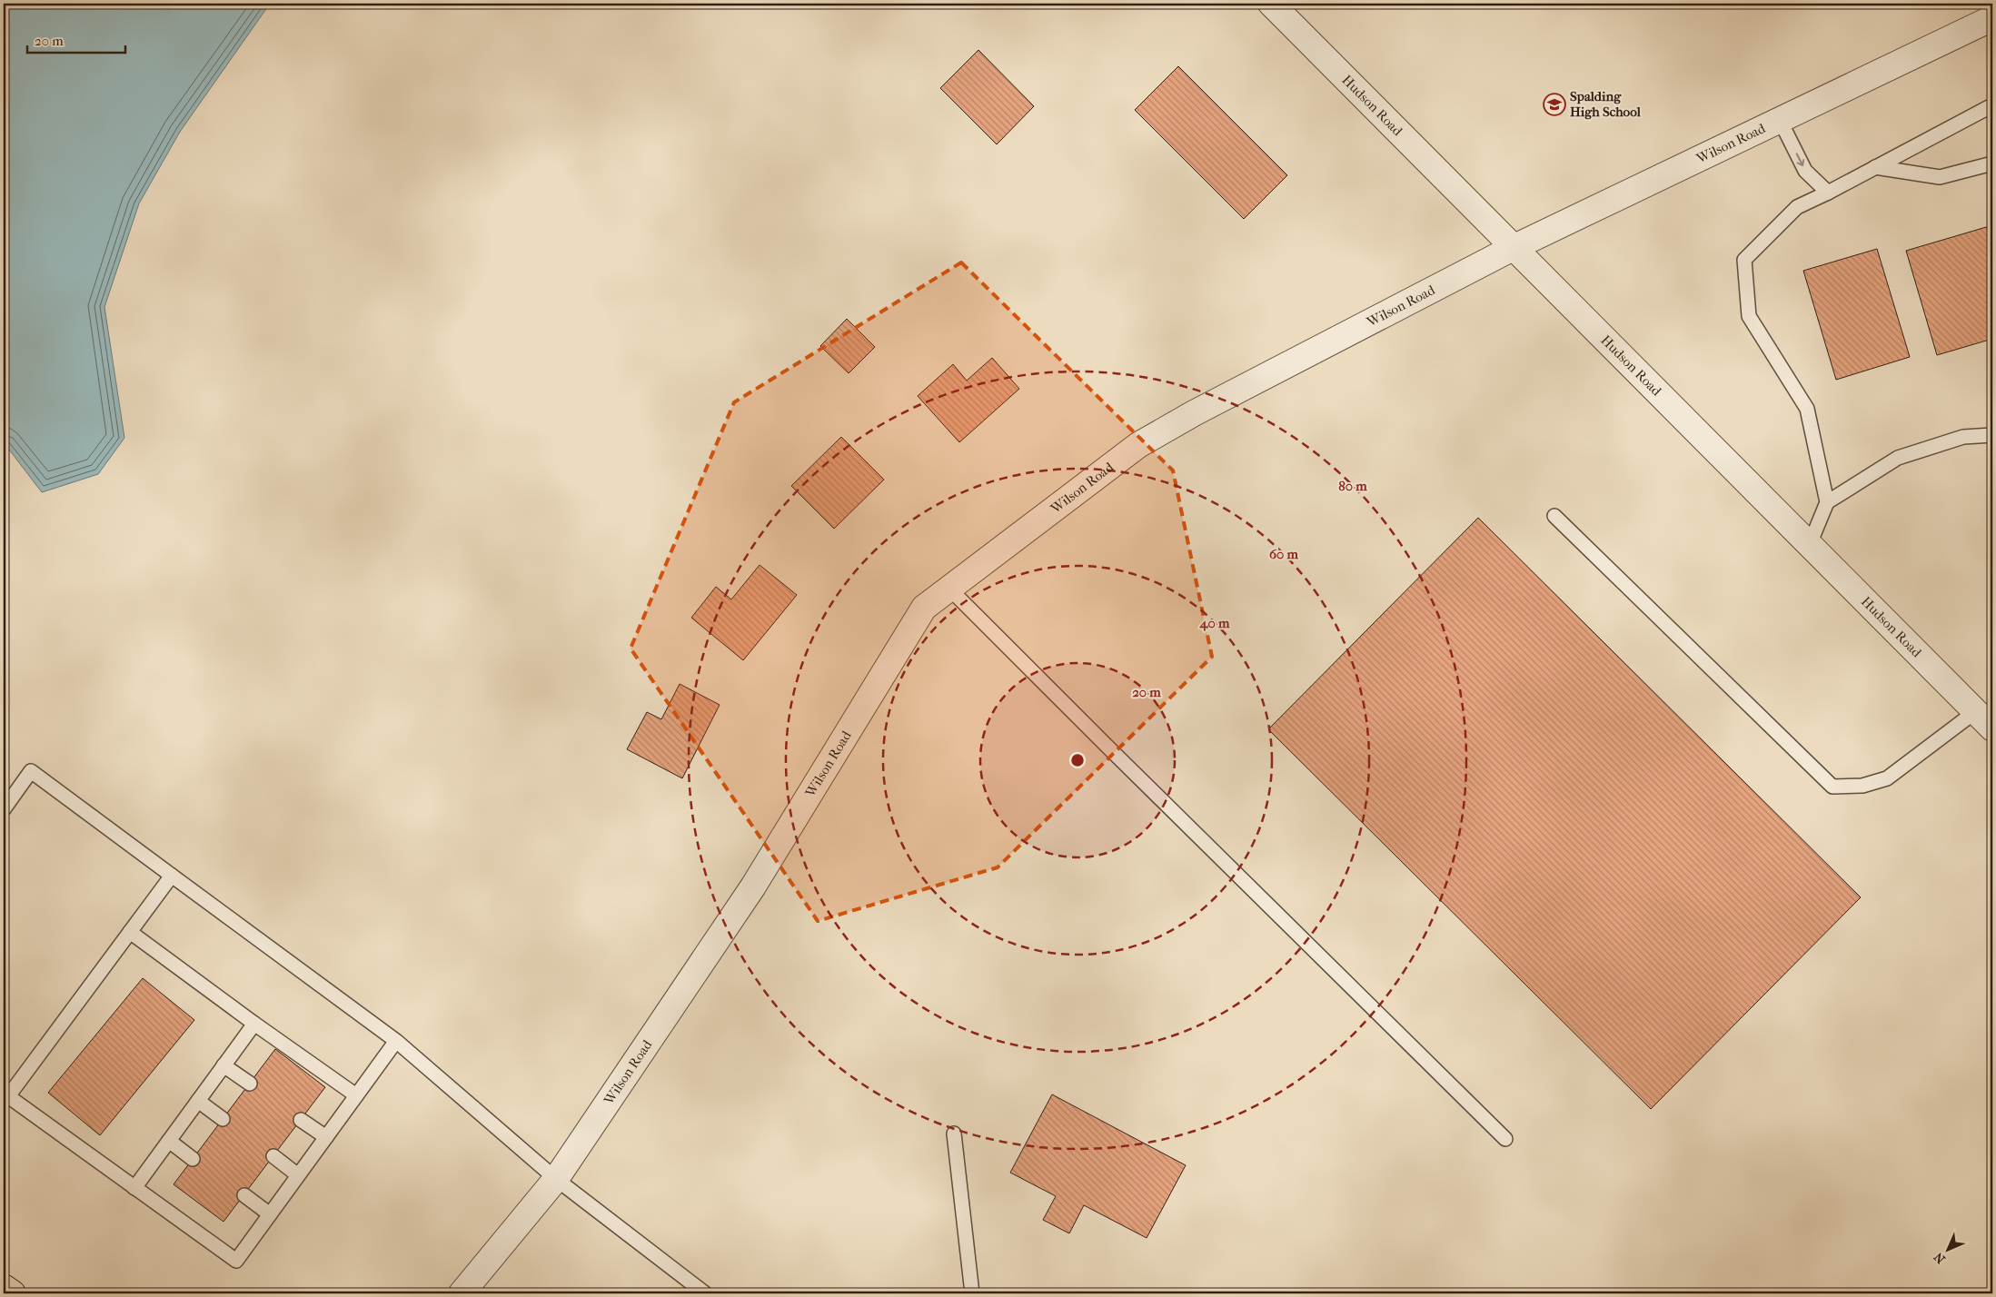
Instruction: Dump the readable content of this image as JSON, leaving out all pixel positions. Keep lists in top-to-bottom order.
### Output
{
  "streets": {
    "street": ["Hudson Road", "Wilson Road"]
  },
  "crossings": [
    ["Hudson Road", "Wilson Road"]
  ],
  "places": {
    "school or university": ["Spalding High School"]
  },
  "scale_bar": "20 m",
  "north": "bottom left",
  "rings": [
    "80 m",
    "60 m",
    "40 m",
    "20 m"
  ]
}
